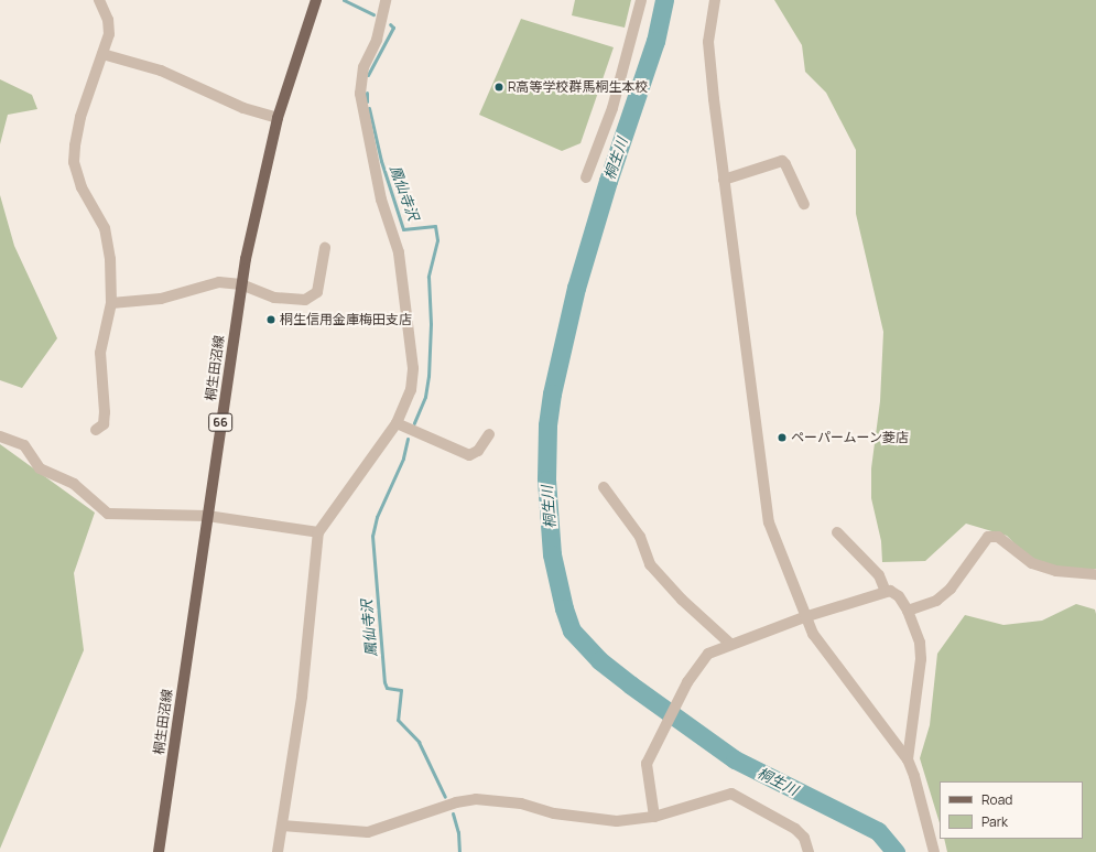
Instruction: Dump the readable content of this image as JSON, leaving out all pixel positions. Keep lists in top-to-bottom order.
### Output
{
  "streets": {
    "main road": ["桐生田沼線", "66"]
  },
  "water": ["桐生川", "鳳仙寺沢"],
  "places": ["R高等学校群馬桐生本校", "桐生信用金庫梅田支店", "ペーパームーン菱店"],
  "legend": ["Road", "Park"]
}
